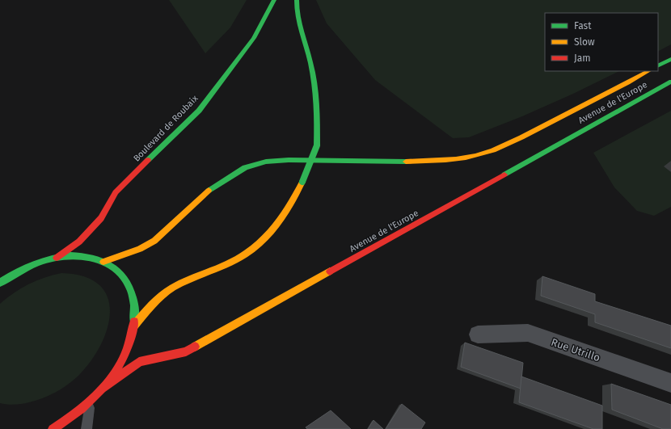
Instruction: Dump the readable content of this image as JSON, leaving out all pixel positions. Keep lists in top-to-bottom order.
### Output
{
  "streets": {
    "main road": ["Avenue de l'Europe", "Boulevard de Roubaix"],
    "street": ["Rue Utrillo"]
  },
  "legend": ["Fast", "Slow", "Jam"]
}
